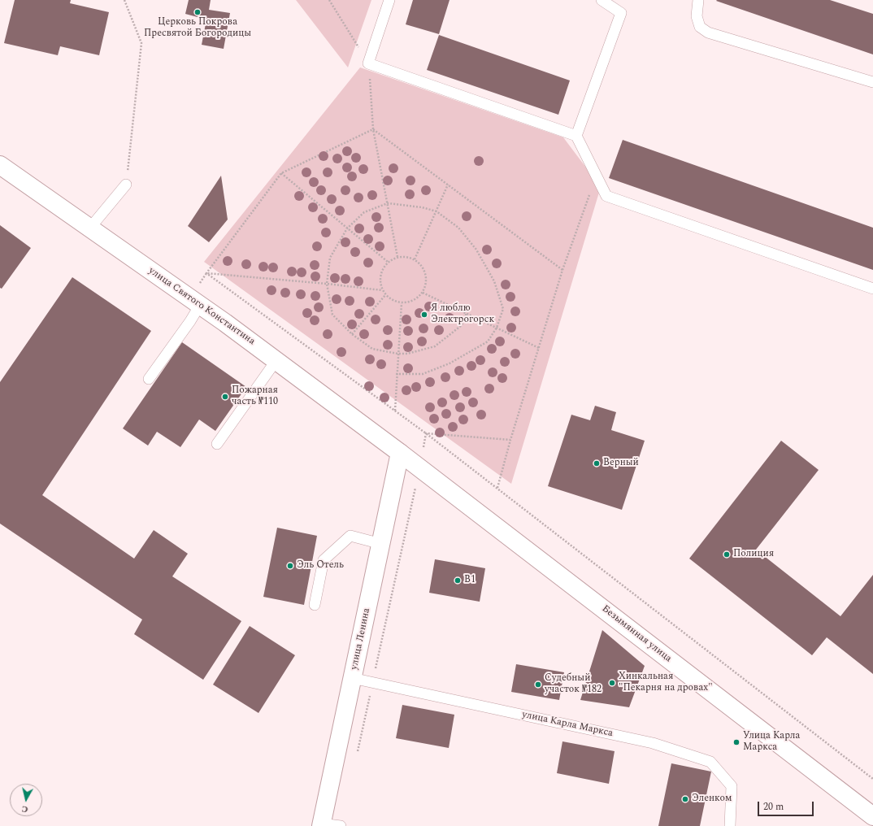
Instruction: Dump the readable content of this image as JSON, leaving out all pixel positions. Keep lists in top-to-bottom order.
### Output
{
  "streets": {
    "street": ["улица Святого Константина", "Безымянная улица", "улица Ленина"],
    "lane": ["улица Карла Маркса"]
  },
  "crossings": [
    ["улица Святого Константина", "Безымянная улица"],
    ["улица Святого Константина", "улица Ленина"],
    ["Безымянная улица", "улица Ленина"],
    ["улица Ленина", "улица Карла Маркса"]
  ],
  "places": [
    "Церковь Покрова Пресвятой Богородицы",
    "Я люблю Электрогорск",
    "Пожарная часть №110",
    "Верный",
    "Полиция",
    "Эль Отель",
    "B1",
    "Хинкальная \"Пекарня на дровах\"",
    "Судебный участок №182",
    "Улица Карла Маркса",
    "Эленком"
  ],
  "scale_bar": "20 m",
  "north": "bottom"
}
